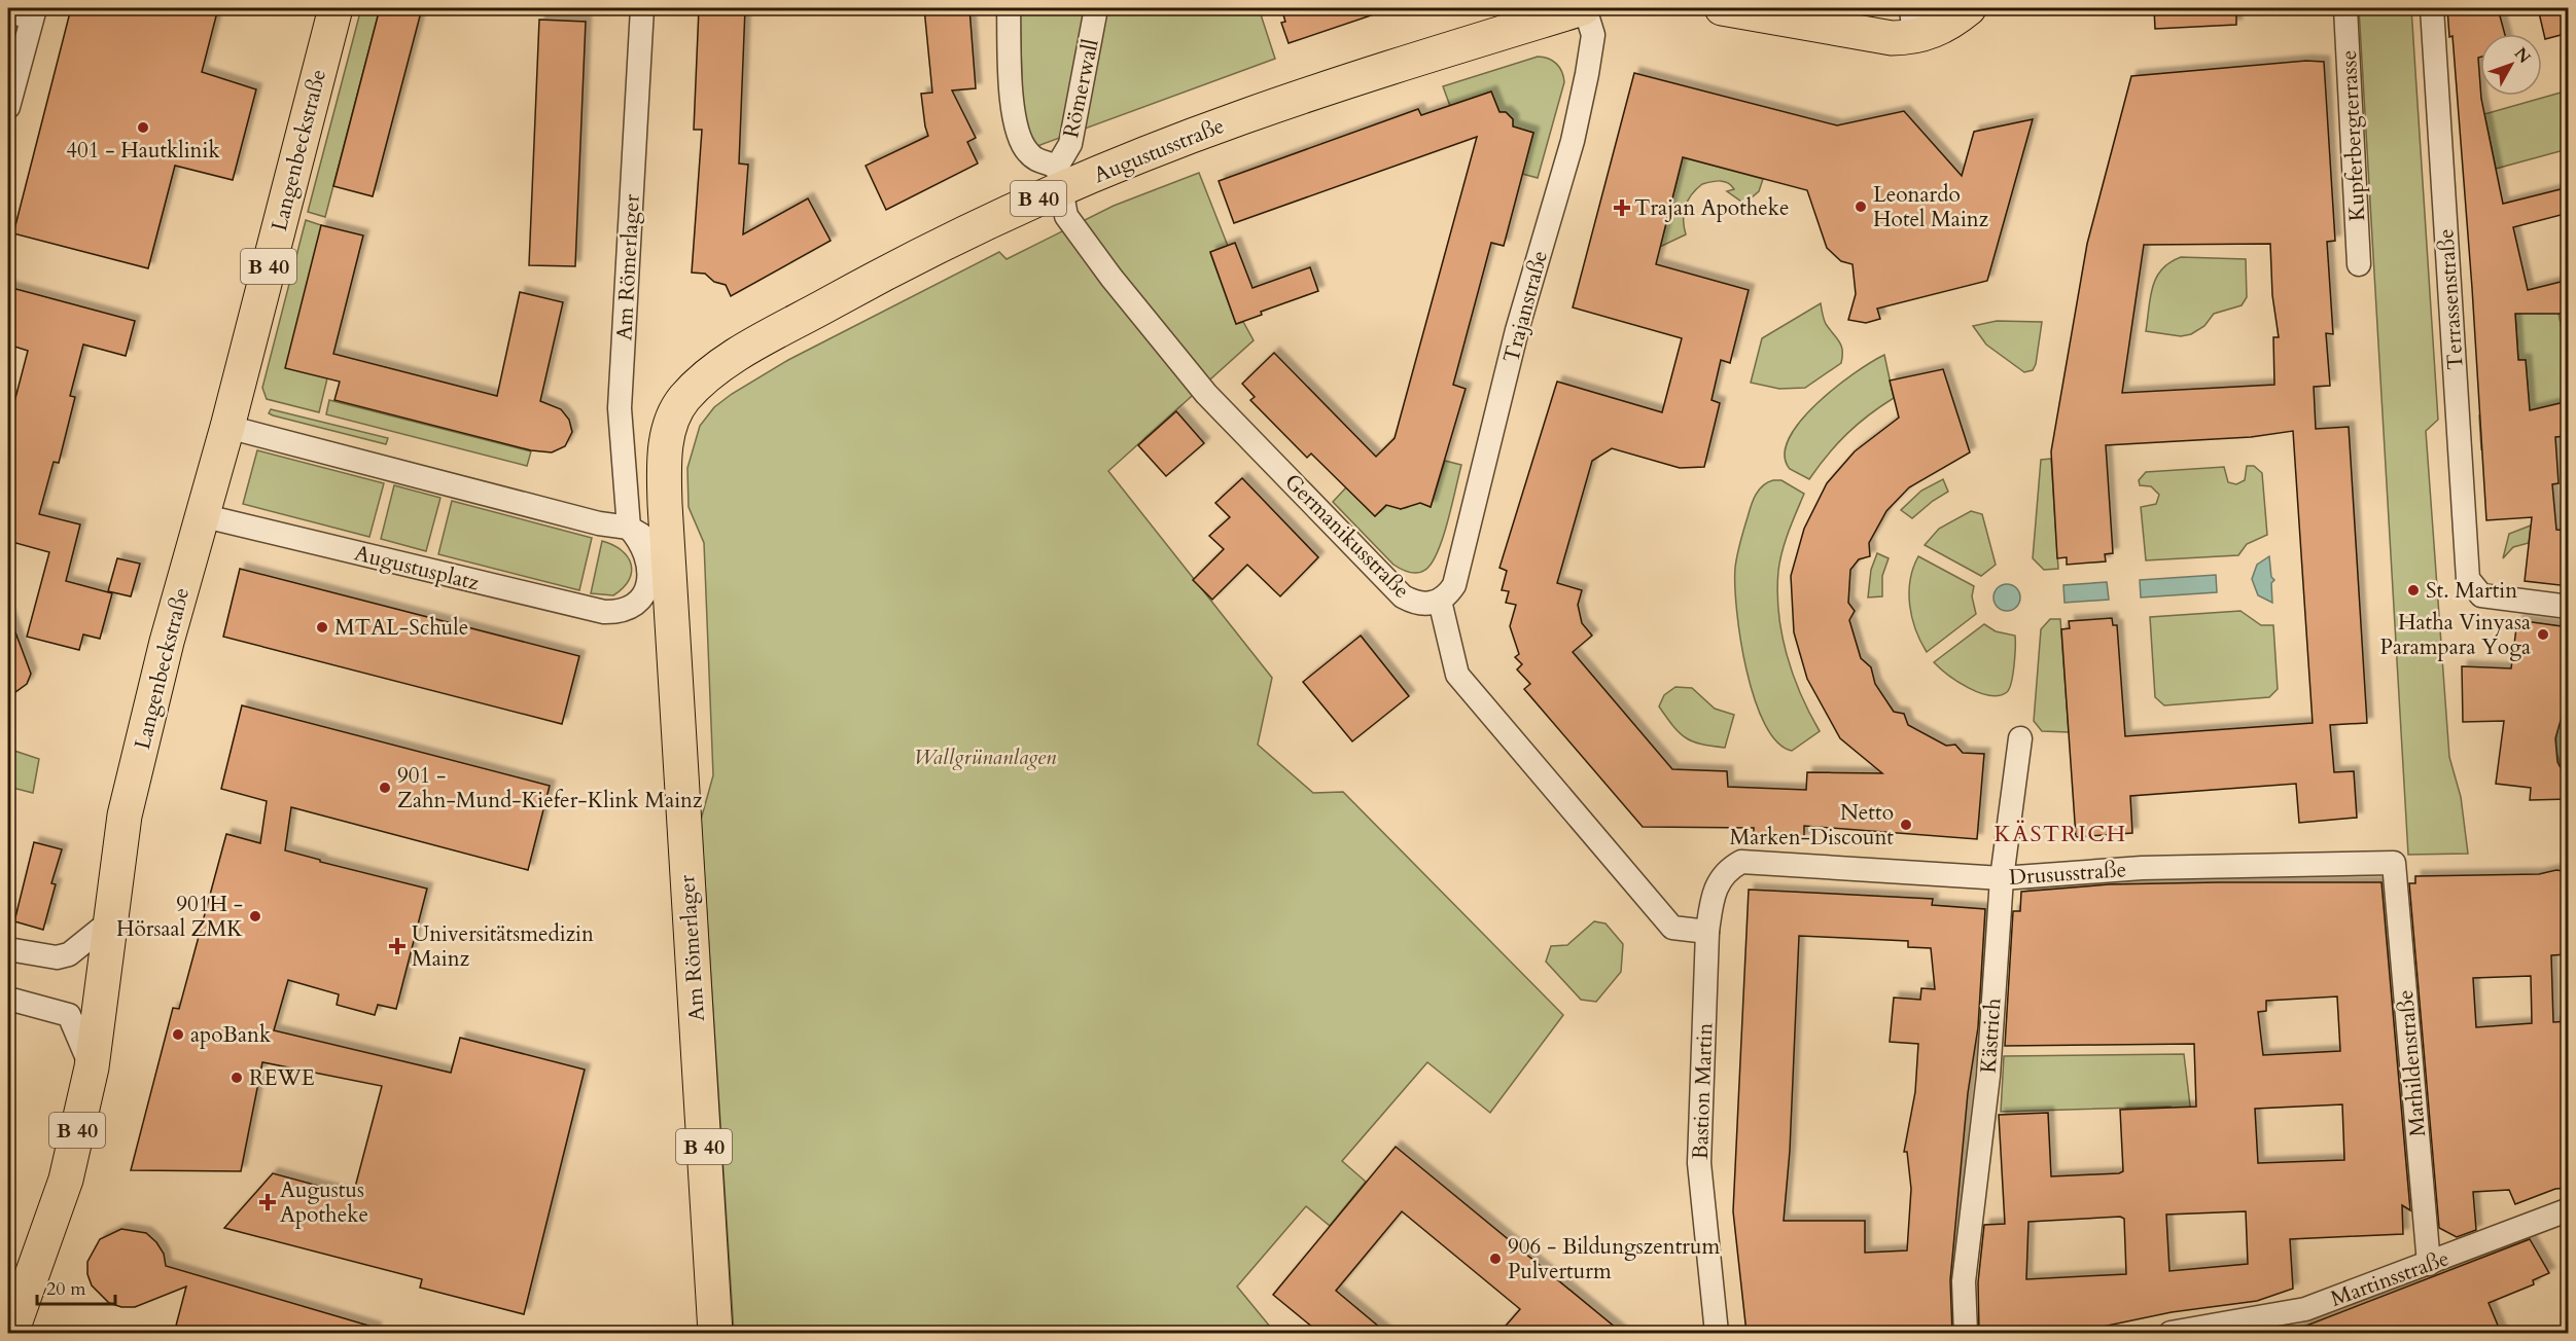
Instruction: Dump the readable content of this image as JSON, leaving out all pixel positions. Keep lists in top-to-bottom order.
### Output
{
  "streets": {
    "main road": [
      "Langenbeckstraße",
      "Augustusstraße",
      "B 40",
      "Am Römerlager"
    ],
    "street": [
      "Römerwall",
      "Kupferbergterrasse",
      "Terrassenstraße",
      "Trajanstraße",
      "Germanikusstraße",
      "Augustusplatz",
      "Drususstraße",
      "Kästrich",
      "Mathildenstraße",
      "Bastion Martin",
      "Martinsstraße"
    ]
  },
  "crossings": [
    ["Römerwall", "Augustusstraße"],
    ["Römerwall", "Germanikusstraße"],
    ["Langenbeckstraße", "Augustusplatz"],
    ["Augustusstraße", "Am Römerlager"],
    ["Augustusstraße", "Trajanstraße"],
    ["Augustusstraße", "Germanikusstraße"],
    ["Augustusstraße", "Augustusplatz"],
    ["Am Römerlager", "Augustusplatz"],
    ["Trajanstraße", "Germanikusstraße"],
    ["Germanikusstraße", "Bastion Martin"],
    ["Drususstraße", "Kästrich"],
    ["Drususstraße", "Mathildenstraße"],
    ["Drususstraße", "Bastion Martin"],
    ["Mathildenstraße", "Martinsstraße"]
  ],
  "districts": ["KÄSTRICH"],
  "parks": ["Wallgrünanlagen"],
  "places": {
    "other": [
      "401 - Hautklinik",
      "Leonardo Hotel Mainz",
      "St. Martin",
      "MTAL-Schule",
      "Hatha Vinyasa Parampara Yoga",
      "901 - Zahn-Mund-Kiefer-Klink Mainz",
      "Netto Marken-Discount",
      "901H - Hörsaal ZMK",
      "apoBank",
      "REWE",
      "906 - Bildungszentrum Pulverturm"
    ],
    "health": ["Trajan Apotheke", "Universitätsmedizin Mainz", "Augustus Apotheke"]
  },
  "scale_bar": "20 m",
  "north": "top right"
}
